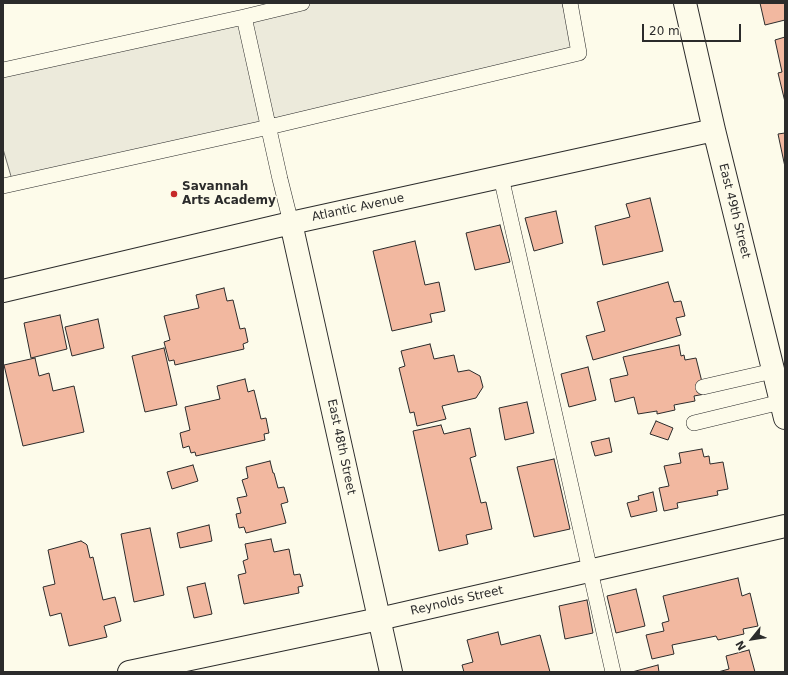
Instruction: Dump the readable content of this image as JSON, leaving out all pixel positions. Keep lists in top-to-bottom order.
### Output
{
  "streets": {
    "street": [
      "Atlantic Avenue",
      "East 49th Street",
      "East 48th Street",
      "Reynolds Street"
    ]
  },
  "crossings": [
    ["Atlantic Avenue", "East 49th Street"],
    ["Atlantic Avenue", "East 48th Street"],
    ["East 48th Street", "Reynolds Street"]
  ],
  "places": ["Savannah Arts Academy"],
  "scale_bar": "20 m",
  "north": "bottom left"
}
